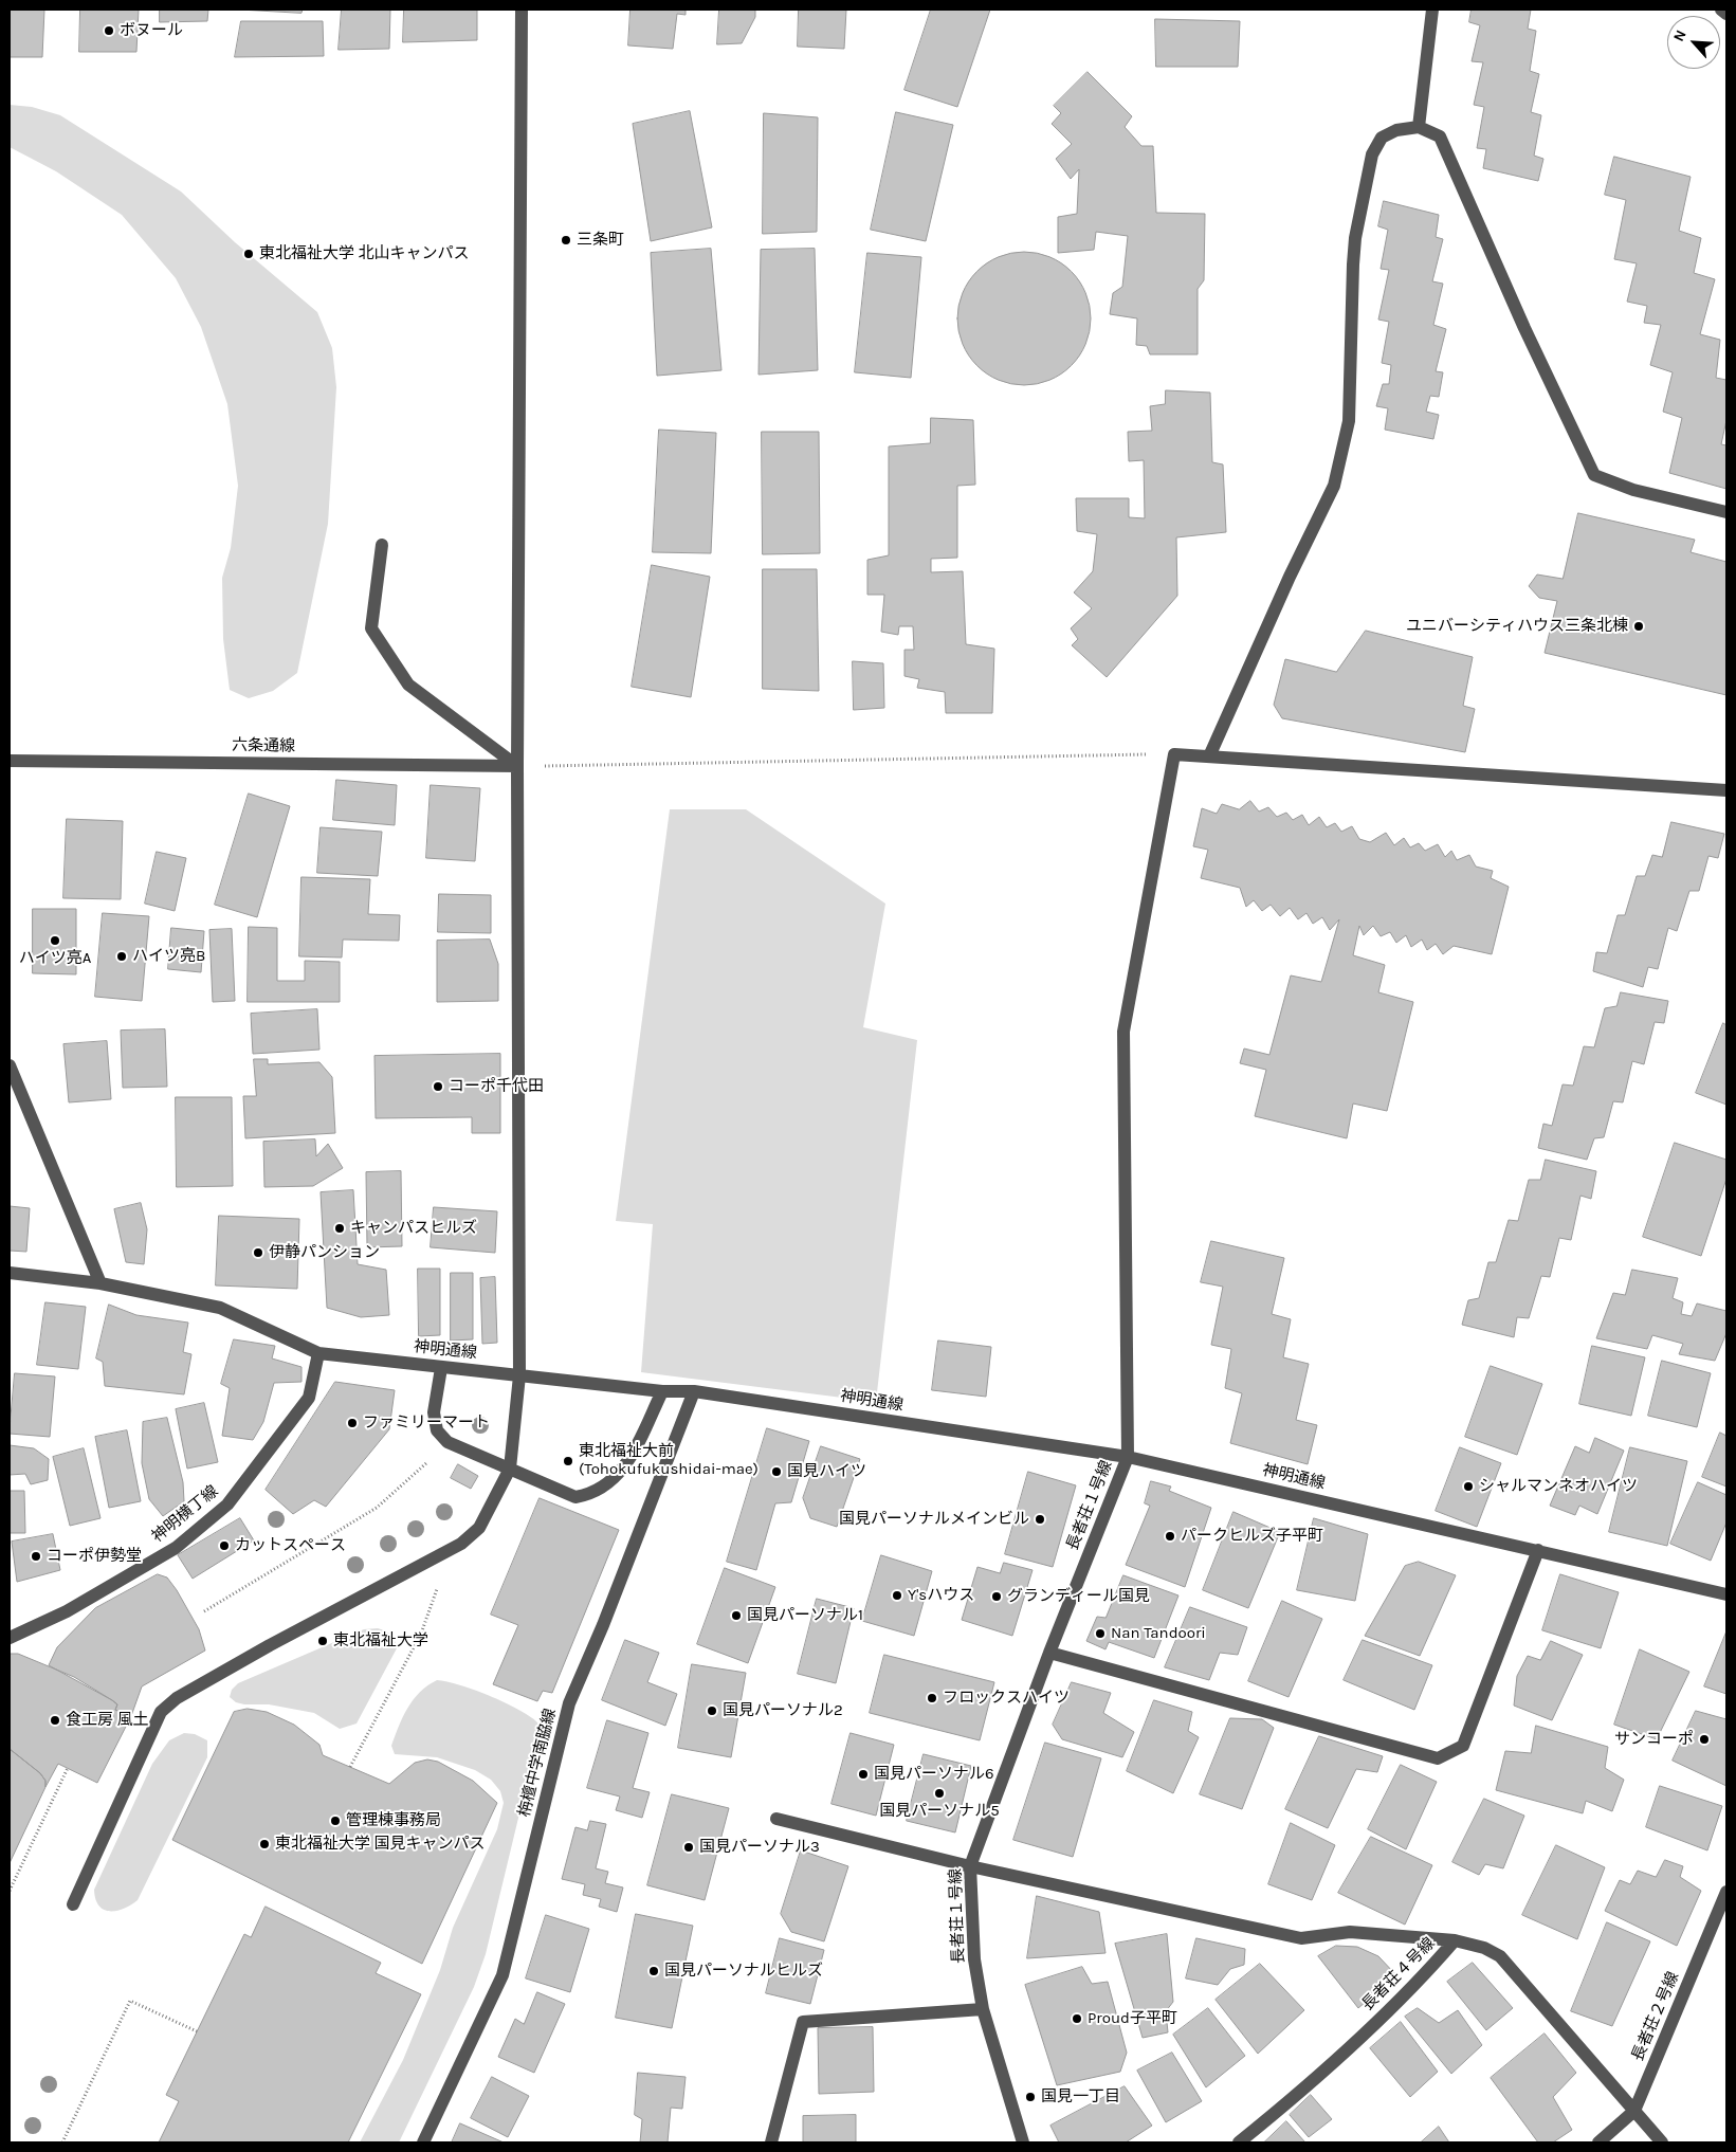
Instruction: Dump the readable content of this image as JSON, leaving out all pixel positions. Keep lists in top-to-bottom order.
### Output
{
  "streets": {
    "street": [
      "六条通線",
      "神明通線",
      "長者荘１号線",
      "神明横丁線",
      "栴檀中学南脇線",
      "長者荘４号線",
      "長者荘２号線"
    ]
  },
  "crossings": [
    ["神明通線", "長者荘１号線"],
    ["神明通線", "神明横丁線"],
    ["神明通線", "栴檀中学南脇線"],
    ["長者荘４号線", "長者荘２号線"]
  ],
  "places": [
    "ボヌール",
    "三条町",
    "東北福祉大学 北山キャンパス",
    "ユニバーシティハウス三条北棟",
    "ハイツ亮A",
    "ハイツ亮B",
    "コーポ千代田",
    "キャンパスヒルズ",
    "伊静パンション",
    "ファミリーマート",
    "東北福祉大前 (Tohokufukushidai-mae)",
    "国見ハイツ",
    "シャルマンネオハイツ",
    "国見パーソナルメインビル",
    "パークヒルズ子平町",
    "カットスペース",
    "コーポ伊勢堂",
    "Y'sハウス",
    "グランディール国見",
    "国見パーソナル1",
    "Nan Tandoori",
    "東北福祉大学",
    "フロックスハイツ",
    "国見パーソナル2",
    "食工房 風土",
    "サンコーポ",
    "国見パーソナル6",
    "国見パーソナル5",
    "管理棟事務局",
    "東北福祉大学 国見キャンパス",
    "国見パーソナル3",
    "国見パーソナルヒルズ",
    "Proud子平町",
    "国見一丁目"
  ],
  "north": "top left"
}
